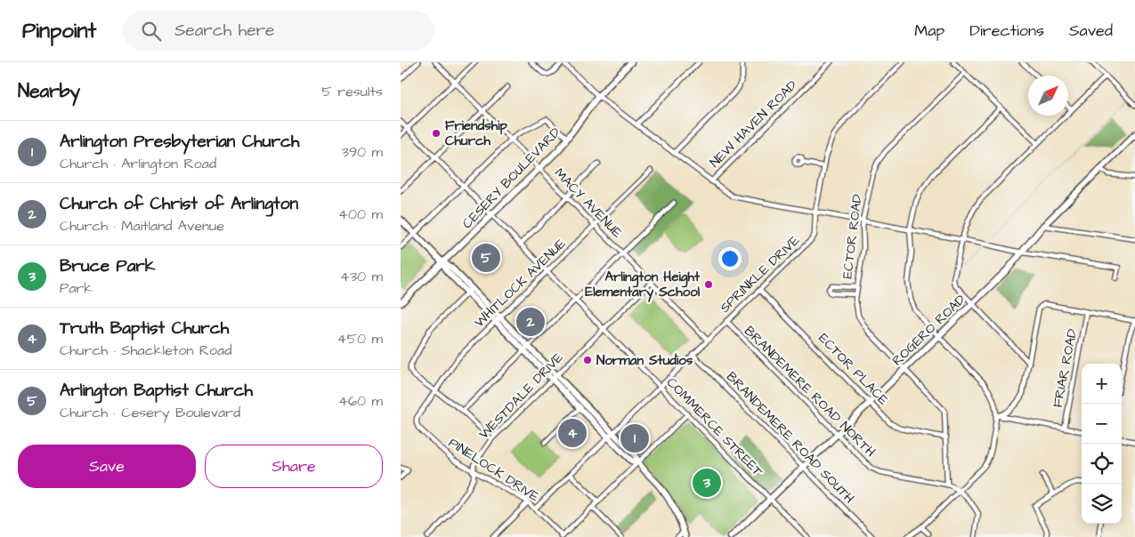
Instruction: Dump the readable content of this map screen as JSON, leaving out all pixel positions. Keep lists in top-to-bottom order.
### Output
{
  "streets": {
    "main road": ["CESERY BOULEVARD", "ROGERO ROAD"],
    "street": [
      "NEW HAVEN ROAD",
      "MACY AVENUE",
      "ECTOR ROAD",
      "SPRINKLE DRIVE",
      "WHITLOCK AVENUE",
      "FRIAR ROAD",
      "ECTOR PLACE",
      "BRANDEMERE ROAD NORTH",
      "WESTDALE DRIVE",
      "COMMERCE STREET",
      "BRANDEMERE ROAD SOUTH",
      "PINELOCK DRIVE"
    ]
  },
  "crossings": [
    ["CESERY BOULEVARD", "MACY AVENUE"],
    ["CESERY BOULEVARD", "COMMERCE STREET"],
    ["MACY AVENUE", "SPRINKLE DRIVE"],
    ["MACY AVENUE", "WHITLOCK AVENUE"],
    ["MACY AVENUE", "WESTDALE DRIVE"],
    ["ECTOR ROAD", "ROGERO ROAD"],
    ["ECTOR ROAD", "ECTOR PLACE"],
    ["ECTOR ROAD", "BRANDEMERE ROAD NORTH"],
    ["SPRINKLE DRIVE", "ECTOR PLACE"],
    ["SPRINKLE DRIVE", "BRANDEMERE ROAD NORTH"],
    ["SPRINKLE DRIVE", "COMMERCE STREET"],
    ["SPRINKLE DRIVE", "BRANDEMERE ROAD SOUTH"],
    ["SPRINKLE DRIVE", "PINELOCK DRIVE"],
    ["WHITLOCK AVENUE", "COMMERCE STREET"],
    ["WHITLOCK AVENUE", "PINELOCK DRIVE"],
    ["ROGERO ROAD", "ECTOR PLACE"],
    ["ROGERO ROAD", "BRANDEMERE ROAD NORTH"],
    ["ROGERO ROAD", "COMMERCE STREET"],
    ["ROGERO ROAD", "BRANDEMERE ROAD SOUTH"],
    ["WESTDALE DRIVE", "COMMERCE STREET"],
    ["WESTDALE DRIVE", "PINELOCK DRIVE"]
  ],
  "places": ["Friendship Church", "Arlington Height Elementary School", "Norman Studios"],
  "north": "top right",
  "page": {
    "header": "Pinpoint",
    "search": "Search here",
    "nav": ["Map", "Directions", "Saved"],
    "heading": ["Nearby", "5 results"],
    "list": [
      {
        "mark": "1",
        "name": "Arlington Presbyterian Church",
        "note": "Church · Arlington Road",
        "value": "390 m"
      },
      {
        "mark": "2",
        "name": "Church of Christ of Arlington",
        "note": "Church · Maitland Avenue",
        "value": "400 m"
      },
      {
        "mark": "3",
        "name": "Bruce Park",
        "note": "Park",
        "value": "430 m"
      },
      {
        "mark": "4",
        "name": "Truth Baptist Church",
        "note": "Church · Shackleton Road",
        "value": "450 m"
      },
      {
        "mark": "5",
        "name": "Arlington Baptist Church",
        "note": "Church · Cesery Boulevard",
        "value": "460 m"
      }
    ],
    "pins": [
      "5",
      "2",
      "4",
      "1",
      "3"
    ],
    "map_buttons": ["+", "−"],
    "buttons": ["Save", "Share"]
  }
}
